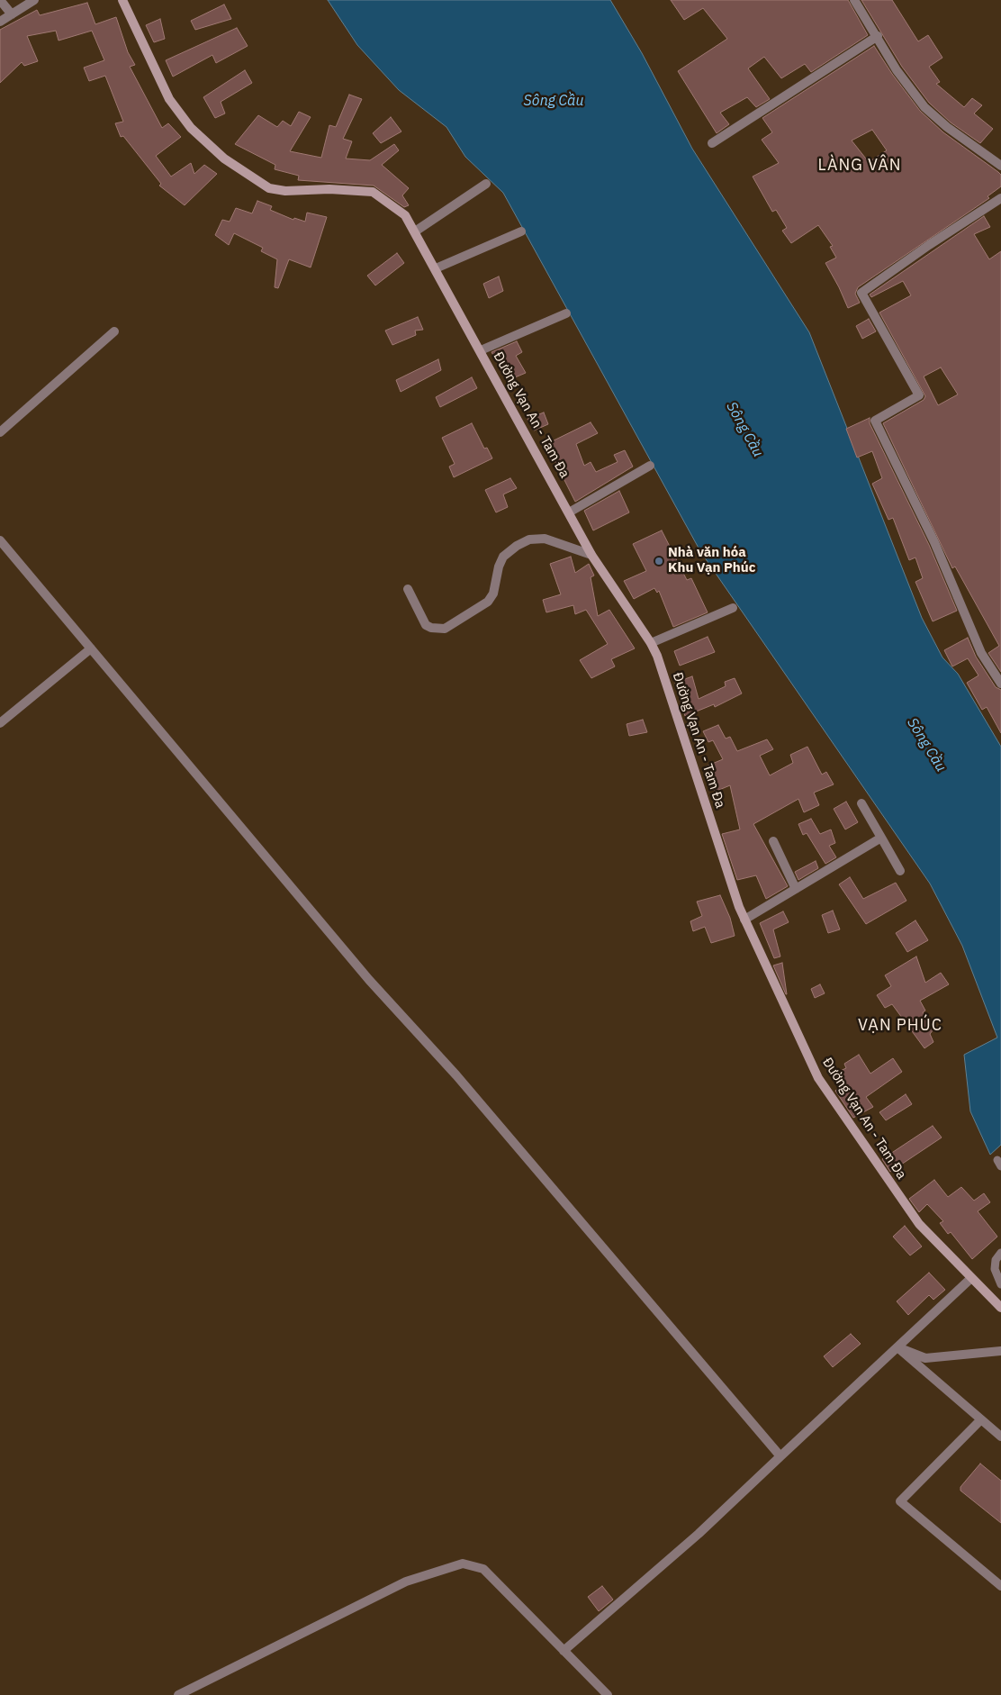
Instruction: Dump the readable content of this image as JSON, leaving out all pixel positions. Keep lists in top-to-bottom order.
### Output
{
  "streets": {
    "main road": ["Đường Vạn An - Tam Đa"]
  },
  "districts": ["LÀNG VÂN", "VẠN PHÚC"],
  "water": ["Sông Cầu"],
  "places": ["Nhà văn hóa Khu Vạn Phúc"]
}
